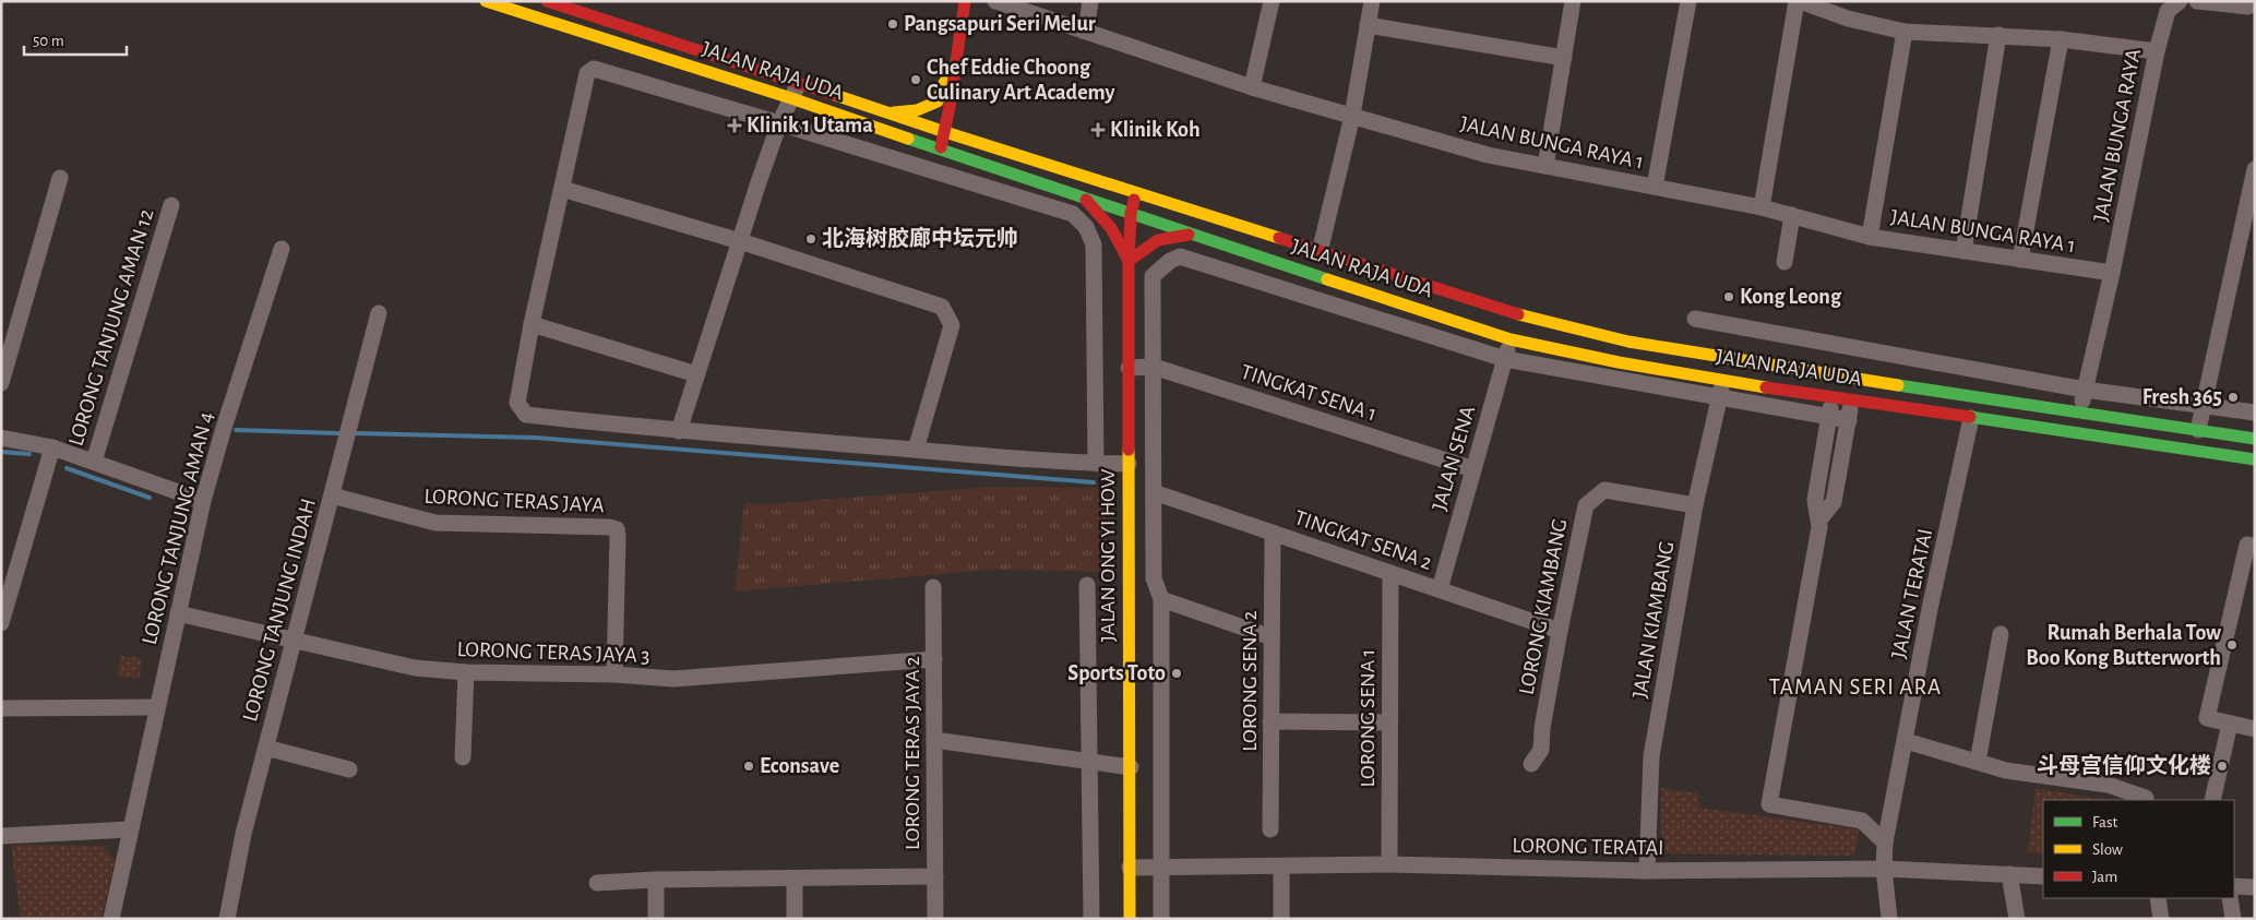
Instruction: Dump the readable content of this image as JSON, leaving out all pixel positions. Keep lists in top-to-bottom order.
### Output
{
  "streets": {
    "main road": ["JALAN RAJA UDA", "JALAN ONG YI HOW"],
    "street": [
      "JALAN BUNGA RAYA",
      "JALAN BUNGA RAYA 1",
      "LORONG TANJUNG AMAN 12",
      "TINGKAT SENA 1",
      "JALAN SENA",
      "LORONG TERAS JAYA",
      "LORONG TANJUNG AMAN 4",
      "TINGKAT SENA 2",
      "JALAN TERATAI",
      "LORONG KIAMBANG",
      "LORONG TANJUNG INDAH",
      "JALAN KIAMBANG",
      "LORONG TERAS JAYA 3",
      "LORONG SENA 2",
      "LORONG SENA 1",
      "LORONG TERAS JAYA 2",
      "LORONG TERATAI"
    ]
  },
  "crossings": [
    ["JALAN RAJA UDA", "JALAN BUNGA RAYA"],
    ["JALAN RAJA UDA", "JALAN SENA"],
    ["JALAN RAJA UDA", "JALAN ONG YI HOW"],
    ["JALAN RAJA UDA", "JALAN TERATAI"],
    ["JALAN RAJA UDA", "JALAN KIAMBANG"],
    ["JALAN BUNGA RAYA", "JALAN BUNGA RAYA 1"],
    ["TINGKAT SENA 1", "JALAN SENA"],
    ["TINGKAT SENA 1", "JALAN ONG YI HOW"],
    ["JALAN SENA", "TINGKAT SENA 2"],
    ["LORONG TERAS JAYA", "LORONG TANJUNG INDAH"],
    ["LORONG TERAS JAYA", "LORONG TERAS JAYA 3"],
    ["LORONG TANJUNG AMAN 4", "LORONG TERAS JAYA 3"],
    ["TINGKAT SENA 2", "JALAN ONG YI HOW"],
    ["TINGKAT SENA 2", "LORONG KIAMBANG"],
    ["TINGKAT SENA 2", "LORONG SENA 2"],
    ["TINGKAT SENA 2", "LORONG SENA 1"],
    ["JALAN ONG YI HOW", "LORONG TERATAI"],
    ["JALAN TERATAI", "LORONG TERATAI"],
    ["LORONG KIAMBANG", "JALAN KIAMBANG"],
    ["LORONG TANJUNG INDAH", "LORONG TERAS JAYA 3"],
    ["JALAN KIAMBANG", "LORONG TERATAI"],
    ["LORONG TERAS JAYA 3", "LORONG TERAS JAYA 2"],
    ["LORONG SENA 1", "LORONG TERATAI"]
  ],
  "districts": ["TAMAN SERI ARA"],
  "places": {
    "other": [
      "Pangsapuri Seri Melur",
      "Chef Eddie Choong Culinary Art Academy",
      "北海树胶廊中坛元帅",
      "Kong Leong",
      "Fresh 365",
      "Rumah Berhala Tow Boo Kong Butterworth",
      "Sports Toto",
      "Econsave",
      "斗母宫信仰文化楼"
    ],
    "health": ["Klinik 1 Utama", "Klinik Koh"]
  },
  "legend": ["Fast", "Slow", "Jam"],
  "scale_bar": "50 m"
}
